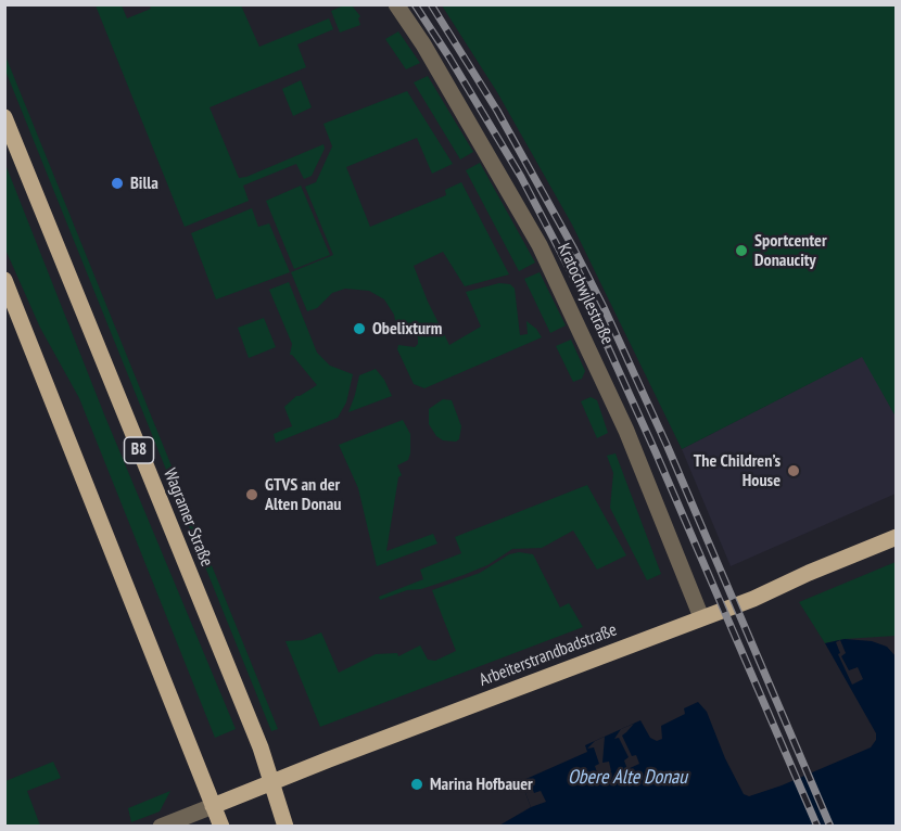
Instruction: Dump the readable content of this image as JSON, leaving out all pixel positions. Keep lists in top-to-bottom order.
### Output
{
  "streets": {
    "main road": ["B8", "Wagramer Straße", "Arbeiterstrandbadstraße"],
    "street": ["Kratochwjlestraße"]
  },
  "crossings": [
    ["Kratochwjlestraße", "Arbeiterstrandbadstraße"],
    ["Wagramer Straße", "Arbeiterstrandbadstraße"]
  ],
  "water": ["Obere Alte Donau"],
  "places": [
    "Billa",
    "Sportcenter Donaucity",
    "Obelixturm",
    "The Children’s House",
    "GTVS an der Alten Donau",
    "Marina Hofbauer"
  ]
}
